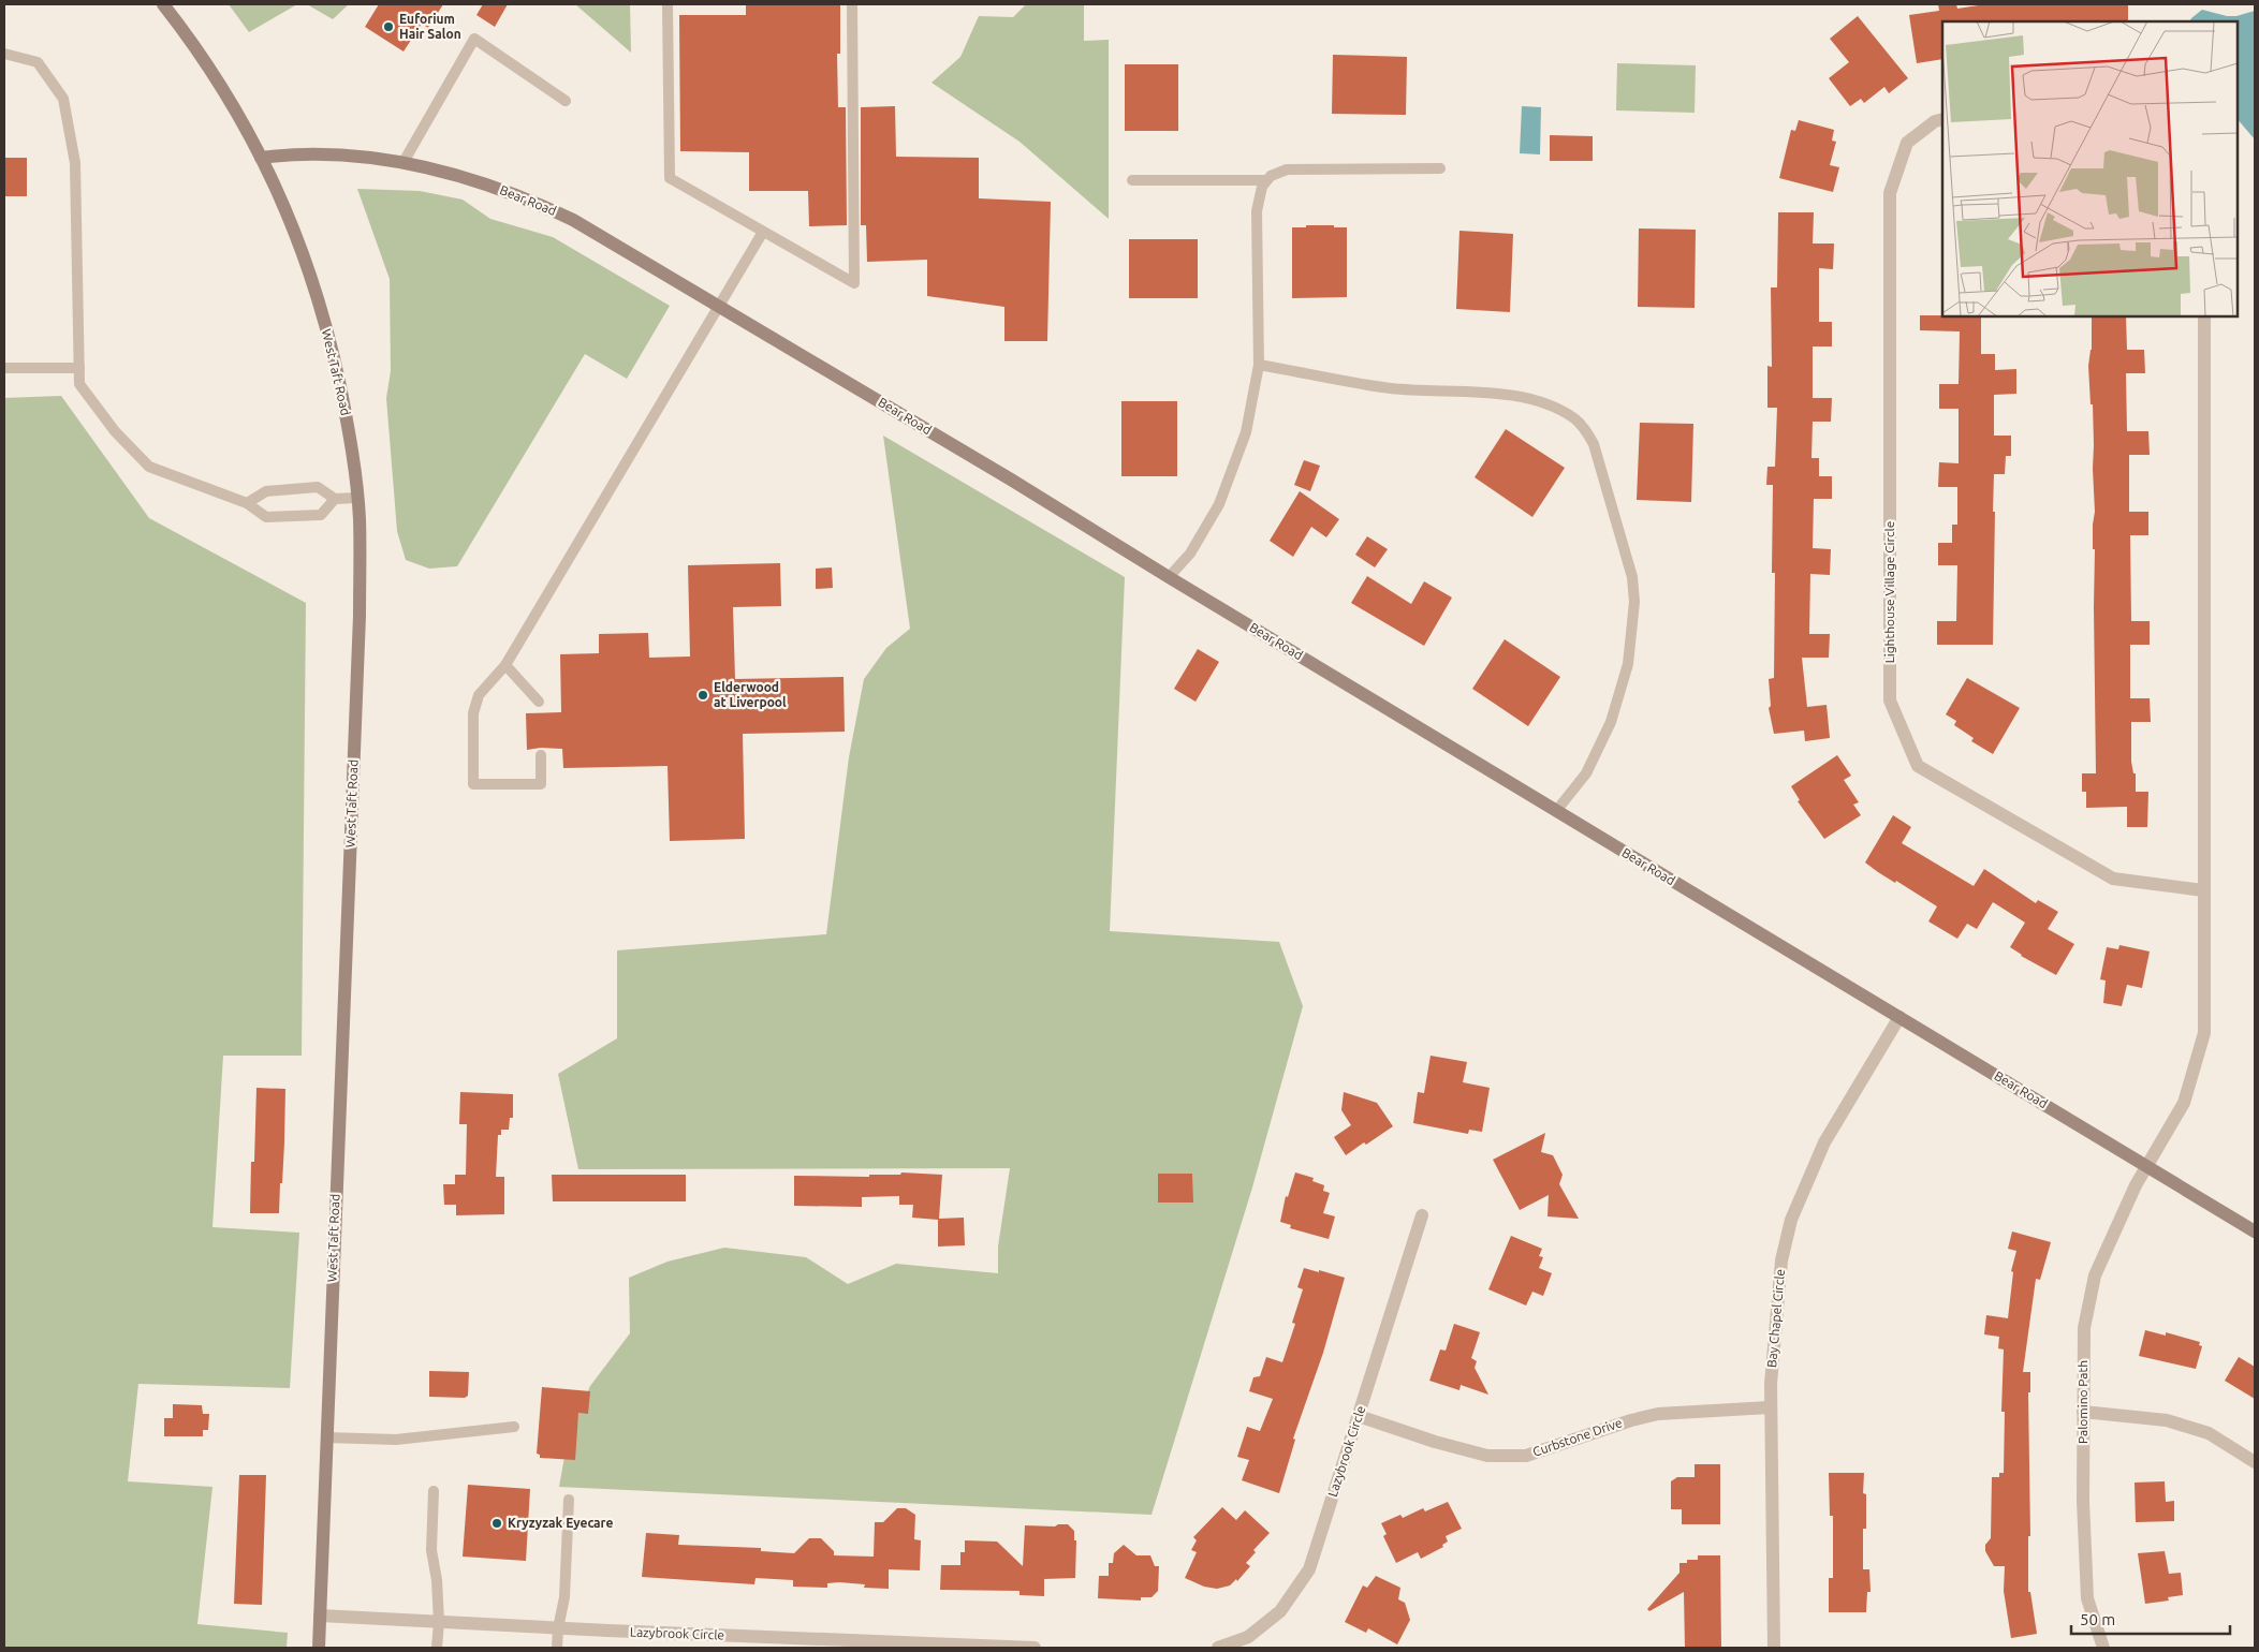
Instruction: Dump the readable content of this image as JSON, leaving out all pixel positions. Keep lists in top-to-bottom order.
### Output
{
  "streets": {
    "street": [
      "Bear Road",
      "West Taft Road",
      "Lighthouse Village Circle",
      "Bay Chapel Circle",
      "Palomino Path",
      "Curbstone Drive",
      "Lazybrook Circle"
    ]
  },
  "crossings": [
    ["Bear Road", "West Taft Road"],
    ["Bear Road", "Bay Chapel Circle"],
    ["Bear Road", "Palomino Path"],
    ["West Taft Road", "Lazybrook Circle"],
    ["Bay Chapel Circle", "Curbstone Drive"],
    ["Curbstone Drive", "Lazybrook Circle"]
  ],
  "places": ["Euforium Hair Salon", "Elderwood at Liverpool", "Kryzyzak Eyecare"],
  "scale_bar": "50 m"
}
